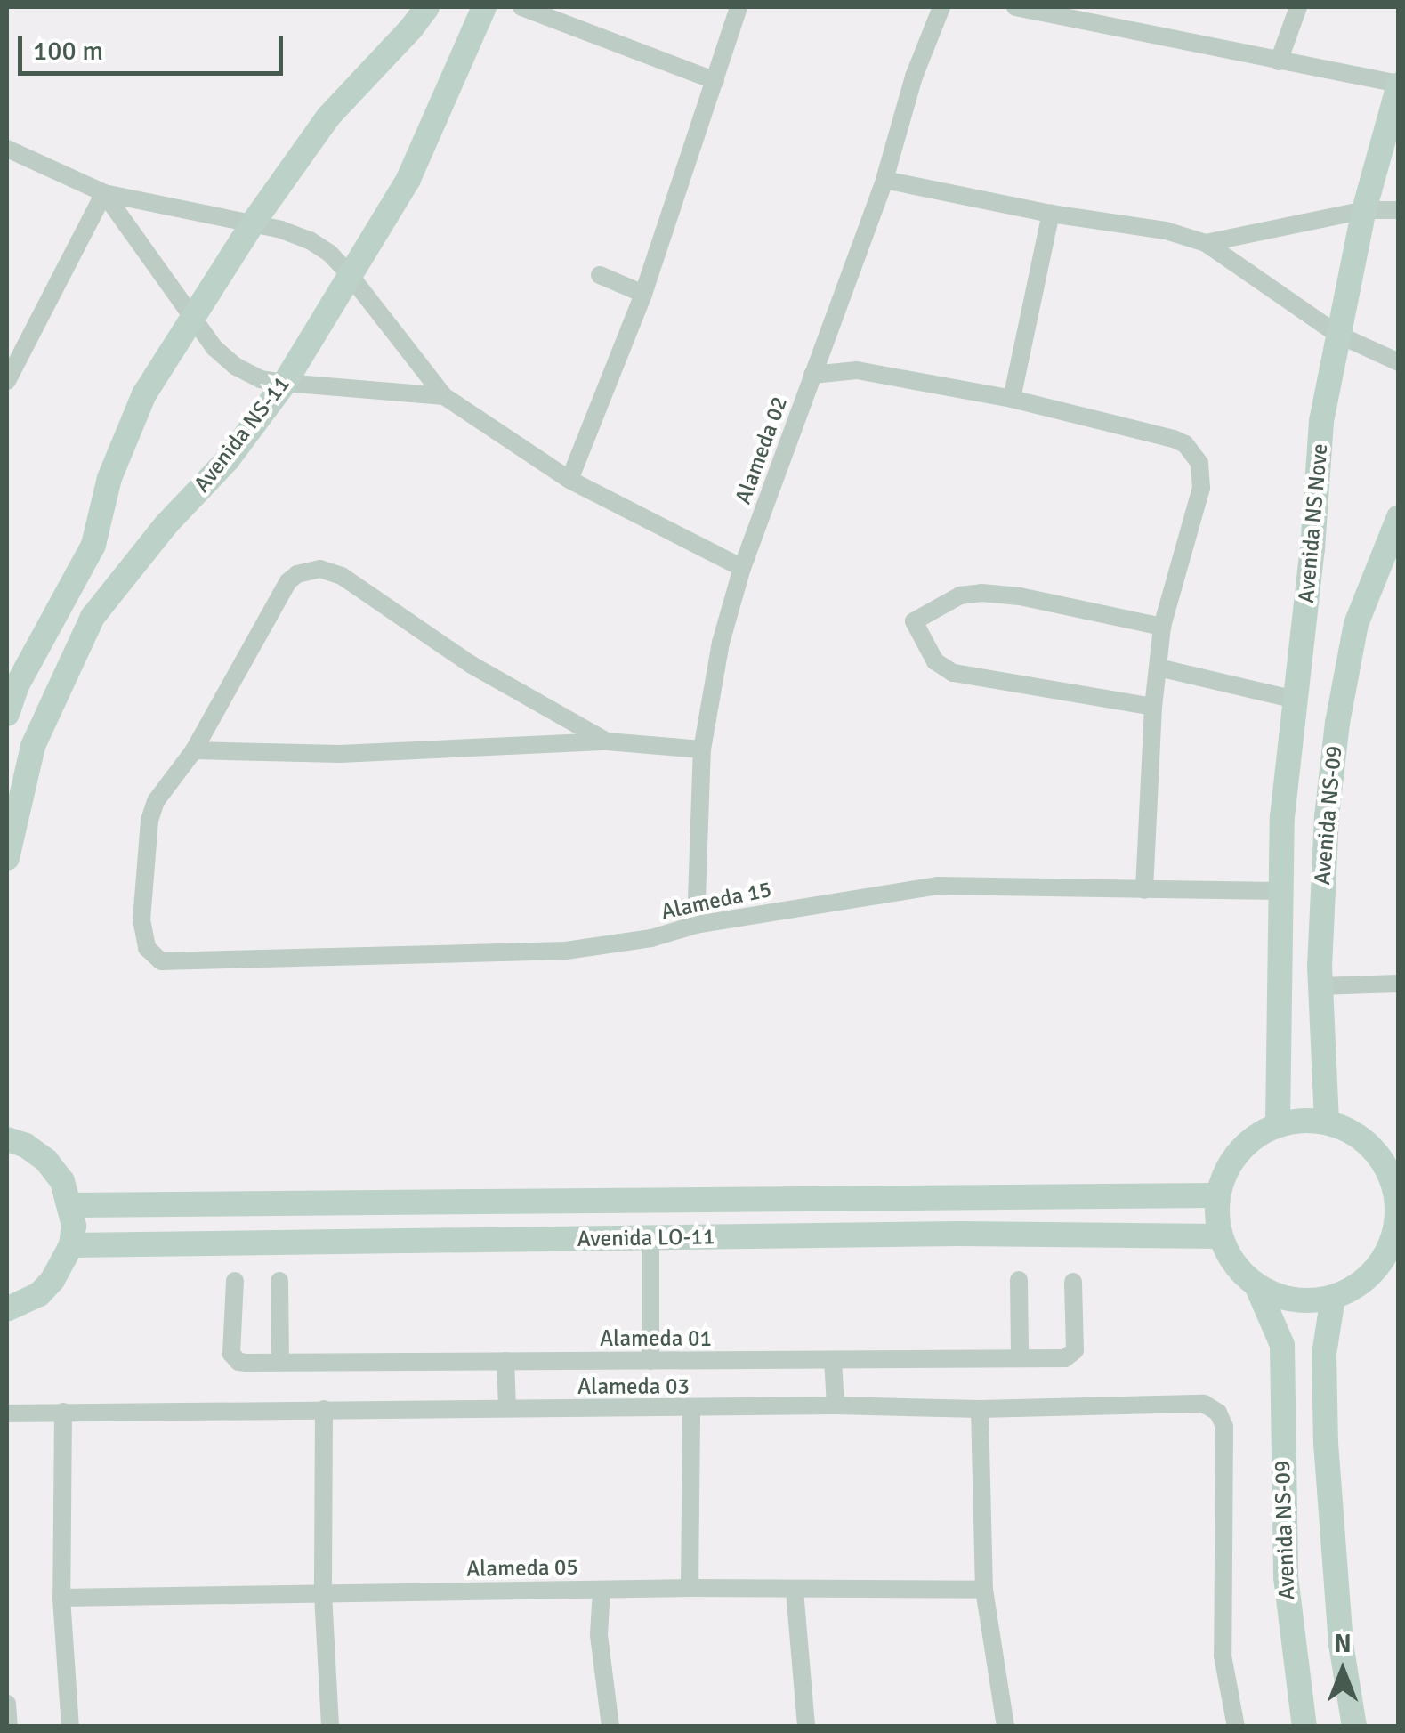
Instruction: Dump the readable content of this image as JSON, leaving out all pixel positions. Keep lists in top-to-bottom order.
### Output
{
  "streets": {
    "street": [
      "Avenida NS-11",
      "Alameda 02",
      "Avenida NS Nove",
      "Avenida NS-09",
      "Alameda 15",
      "Avenida LO-11",
      "Alameda 01",
      "Alameda 03",
      "Alameda 05"
    ]
  },
  "crossings": [
    ["Alameda 02", "Alameda 15"],
    ["Avenida NS Nove", "Avenida NS-09"],
    ["Avenida NS Nove", "Alameda 15"],
    ["Avenida NS Nove", "Avenida LO-11"],
    ["Avenida NS-09", "Avenida LO-11"]
  ],
  "scale_bar": "100 m",
  "north": "top"
}
